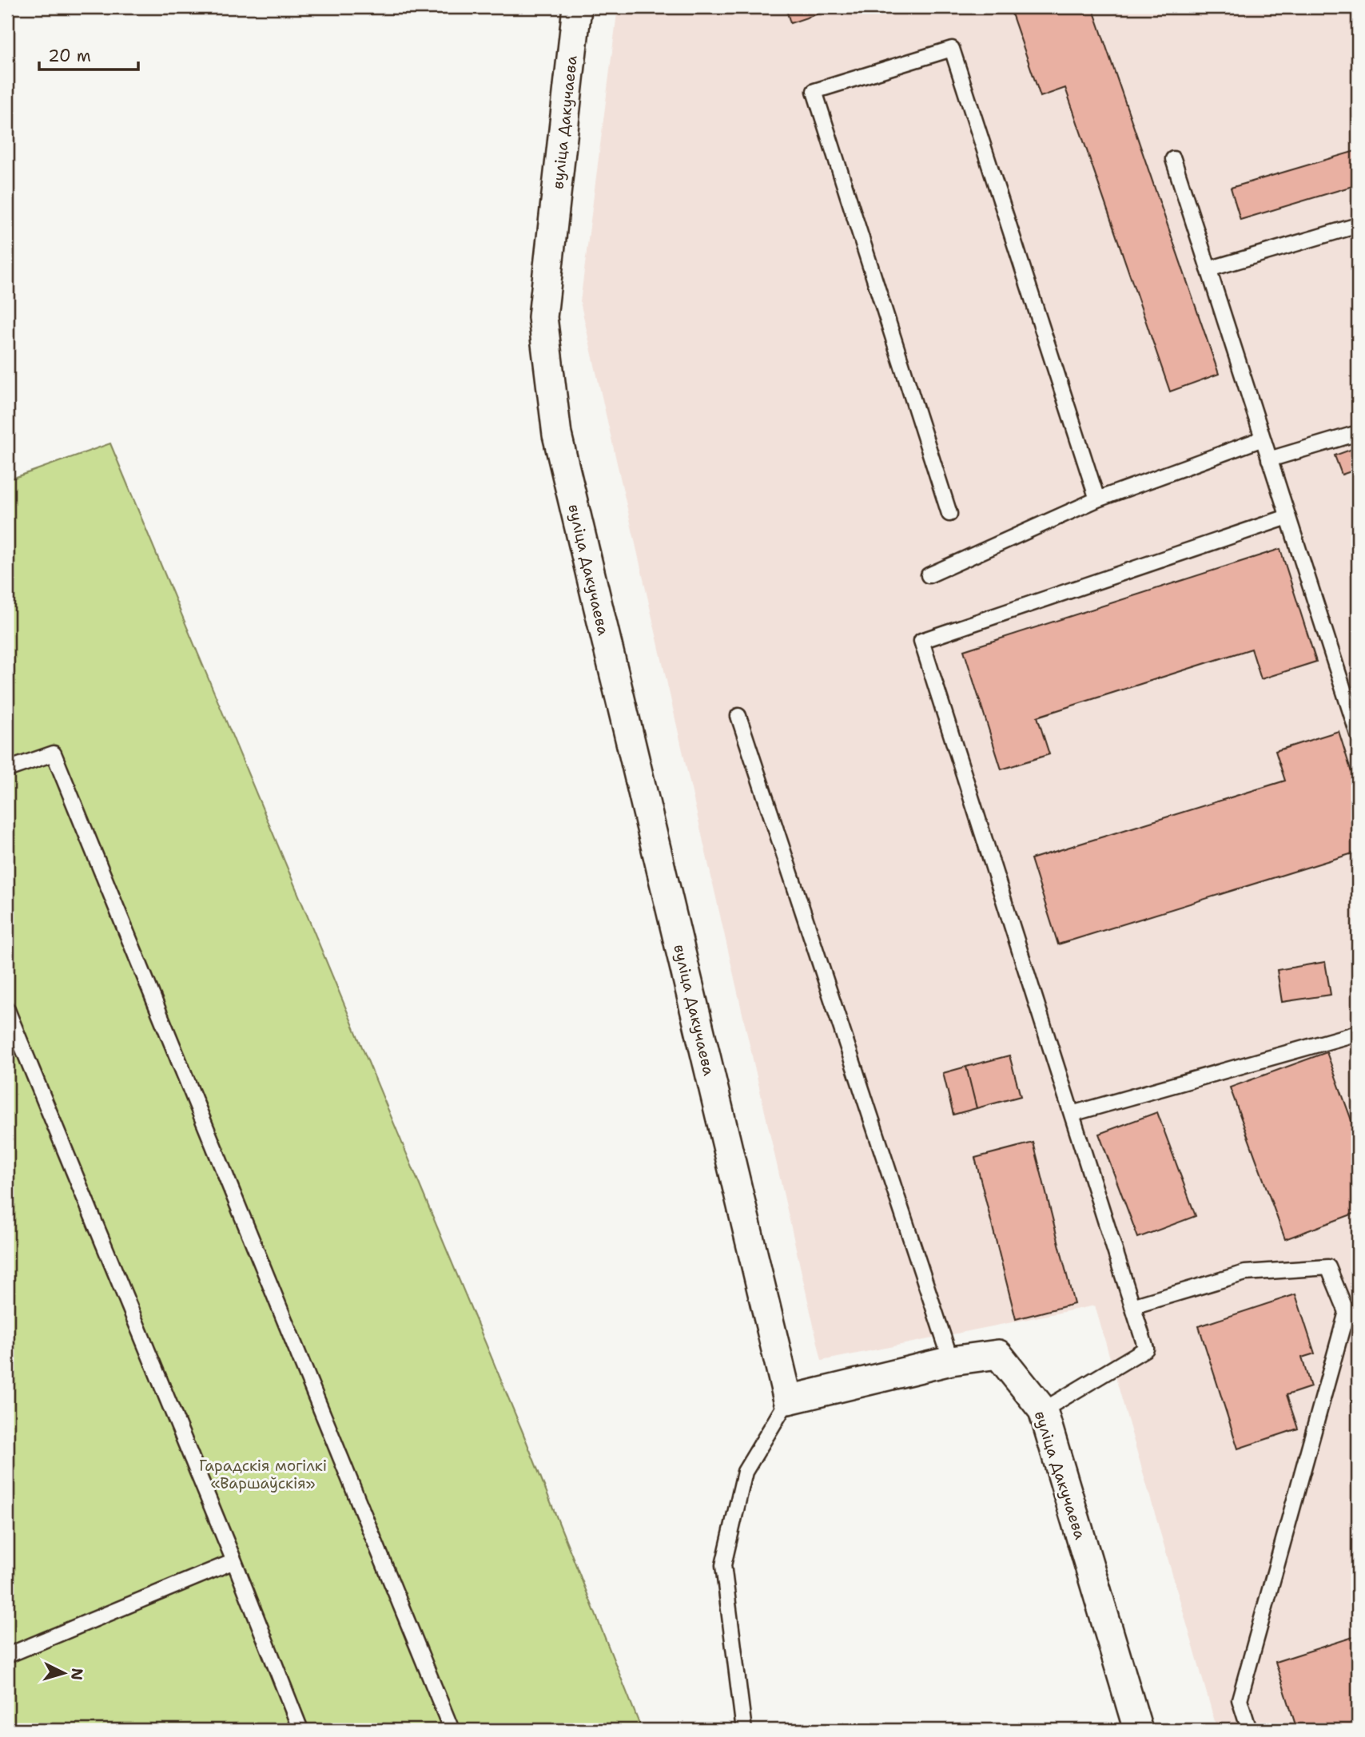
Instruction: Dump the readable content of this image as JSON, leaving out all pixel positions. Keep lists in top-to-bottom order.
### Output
{
  "streets": {
    "street": ["вуліца Дакучаева"]
  },
  "parks": ["Гарадскія могілкі «Варшаўскія»"],
  "scale_bar": "20 m",
  "north": "right"
}
